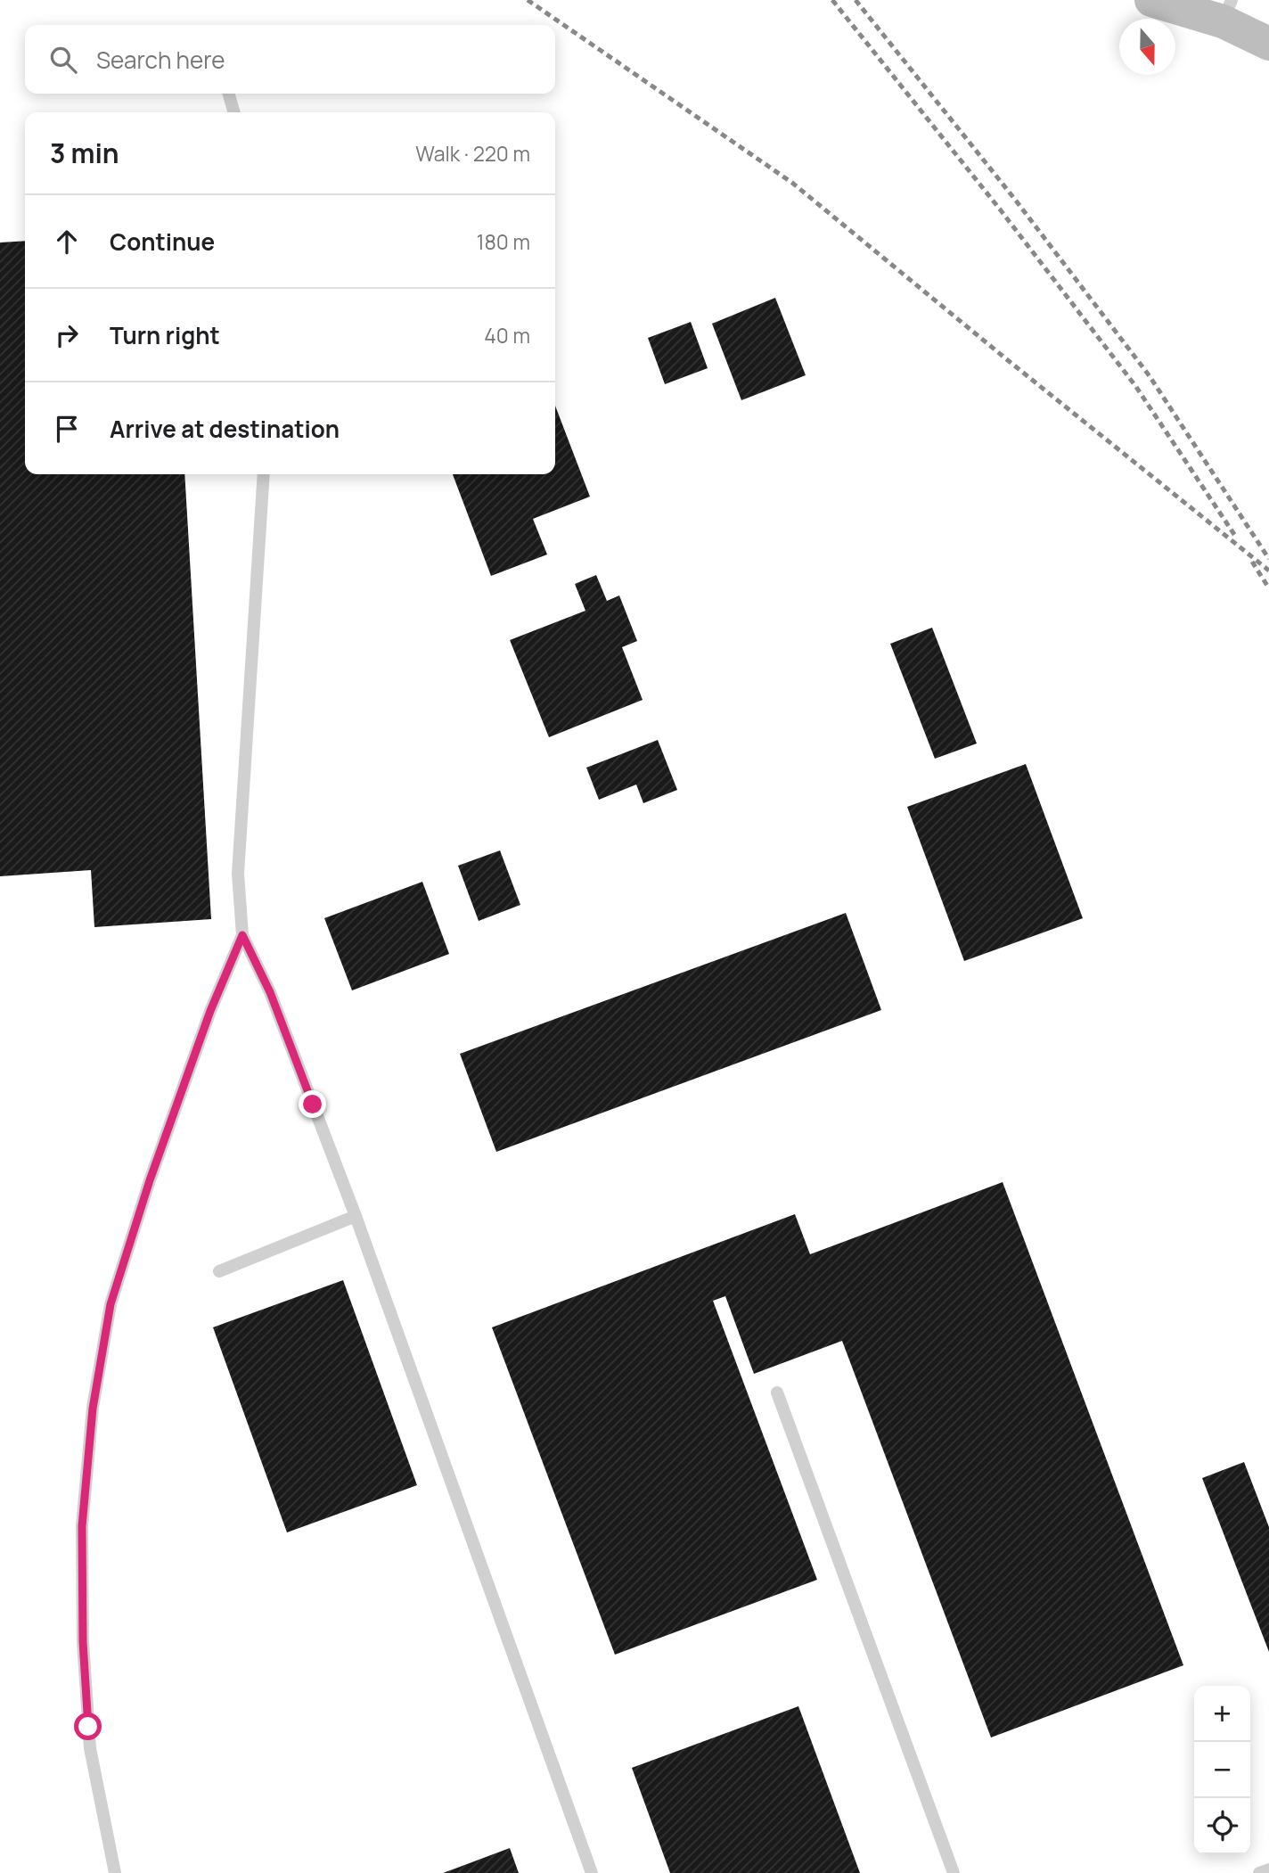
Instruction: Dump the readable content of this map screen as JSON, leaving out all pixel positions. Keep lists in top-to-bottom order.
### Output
{
  "north": "bottom",
  "page": {
    "search": "Search here",
    "heading": ["3 min", "Walk · 220 m"],
    "list": [
      ["Continue", "180 m"],
      ["Turn right", "40 m"],
      "Arrive at destination"
    ],
    "map_buttons": ["+", "−"]
  }
}
